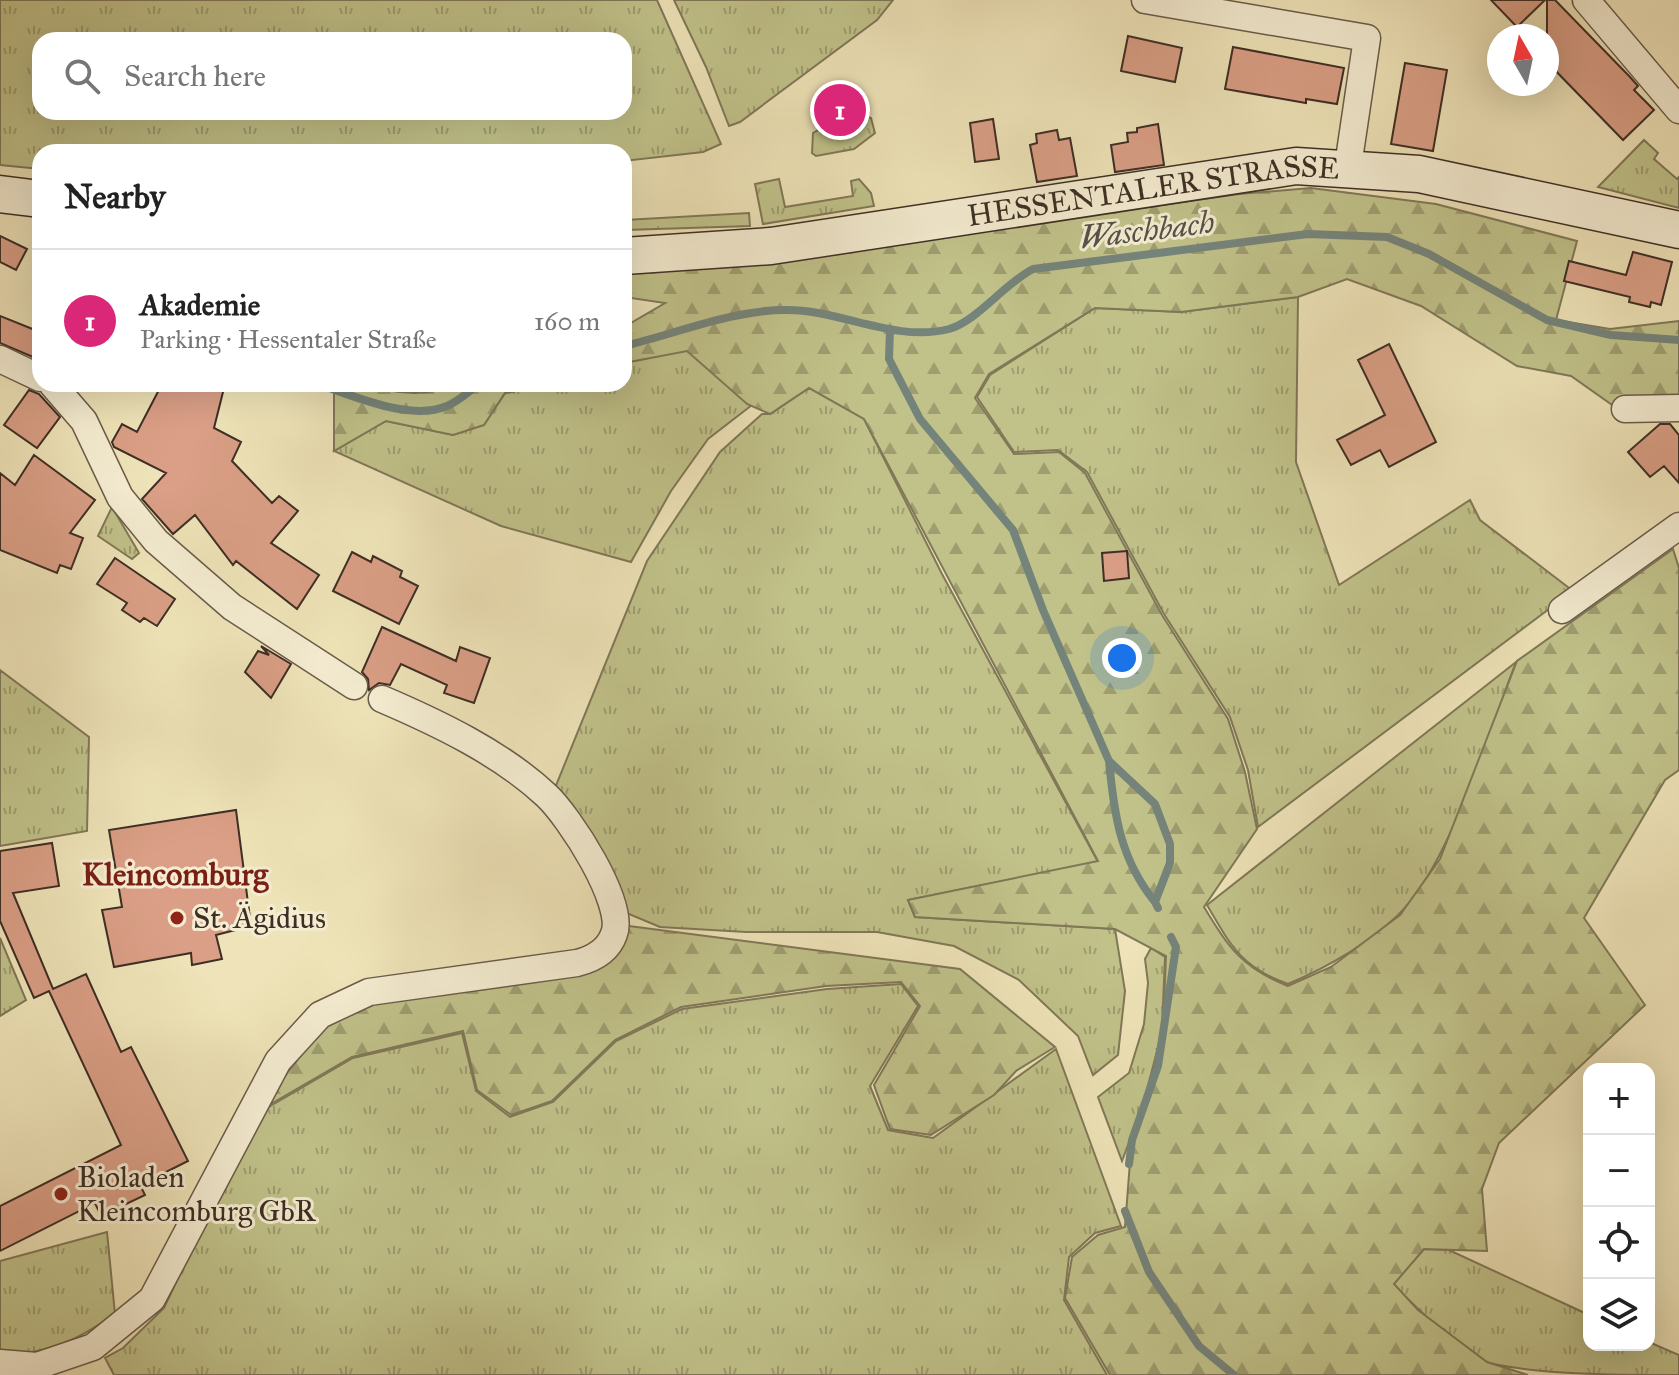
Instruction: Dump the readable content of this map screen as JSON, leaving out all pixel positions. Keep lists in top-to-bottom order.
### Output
{
  "streets": {
    "main road": ["HESSENTALER STRASSE"]
  },
  "districts": ["Kleincomburg"],
  "water": ["Waschbach"],
  "places": ["St. Ägidius", "Bioladen Kleincomburg GbR"],
  "north": "top",
  "page": {
    "search": "Search here",
    "pins": "1",
    "heading": "Nearby",
    "list": [
      {
        "mark": "1",
        "name": "Akademie",
        "note": "Parking · Hessentaler Straße",
        "value": "160 m"
      }
    ],
    "map_buttons": ["+", "−"]
  }
}
